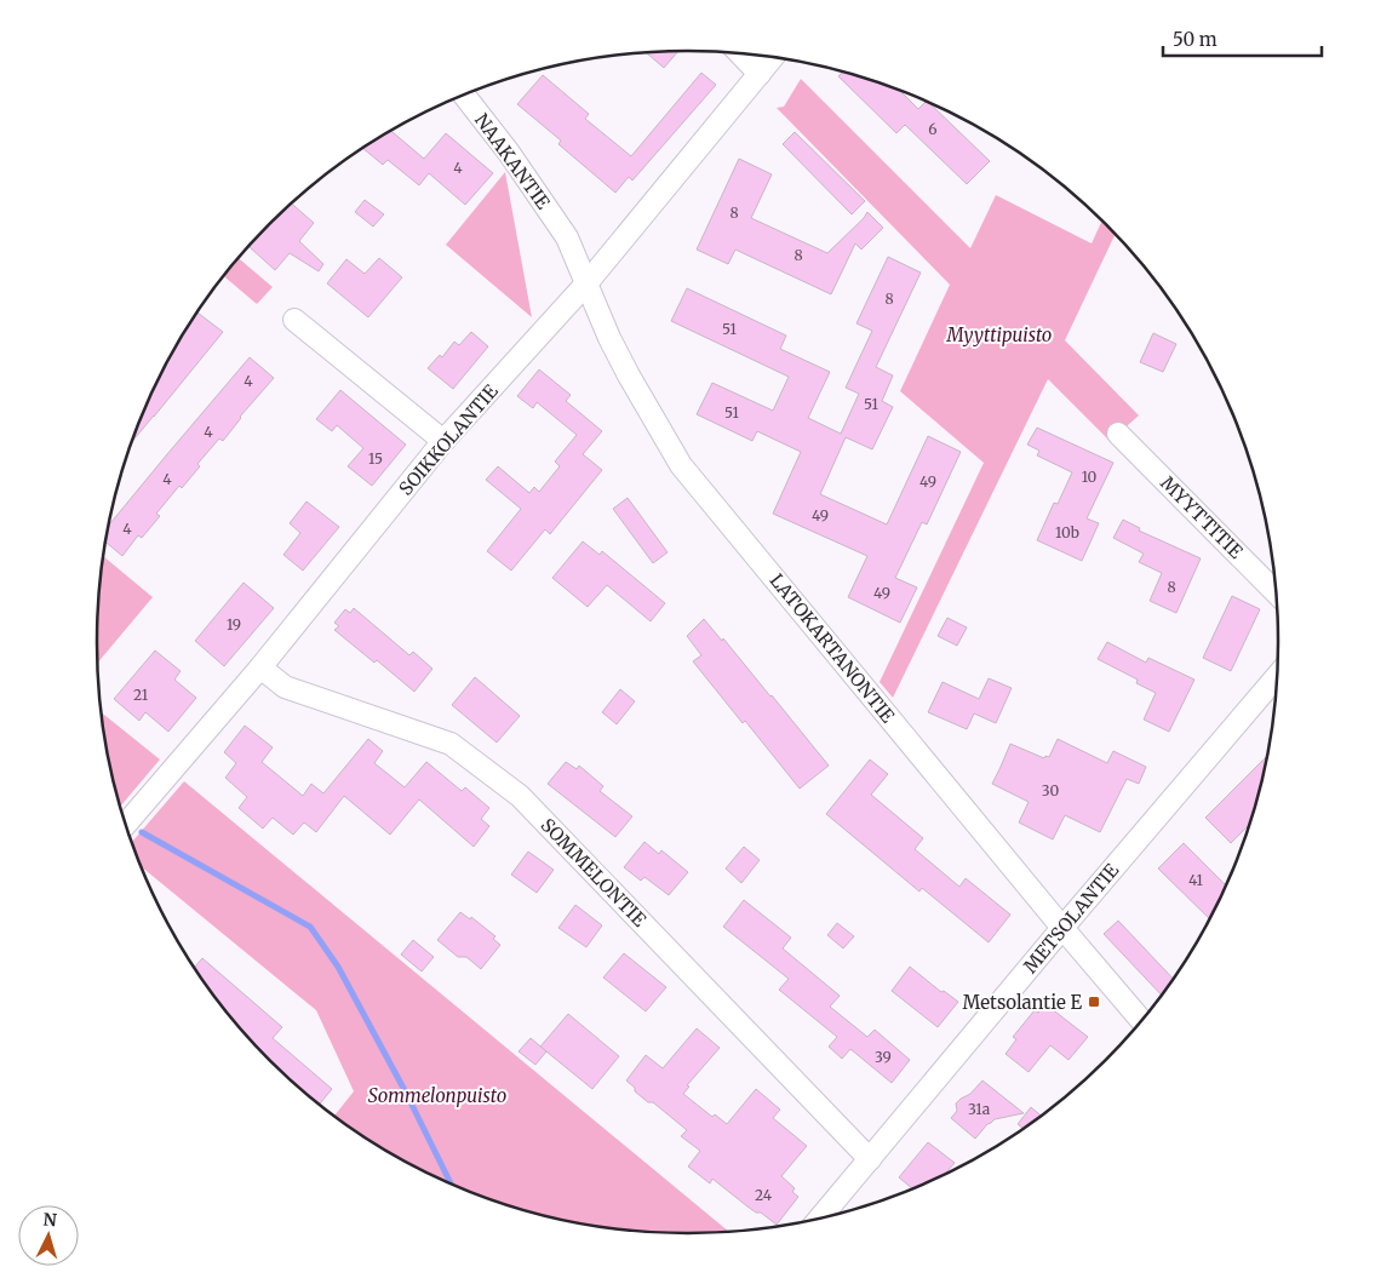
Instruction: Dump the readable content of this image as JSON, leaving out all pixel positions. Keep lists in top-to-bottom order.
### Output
{
  "streets": {
    "street": [
      "NAAKANTIE",
      "SOIKKOLANTIE",
      "MYYTTITIE",
      "LATOKARTANONTIE",
      "SOMMELONTIE",
      "METSOLANTIE"
    ]
  },
  "crossings": [
    ["NAAKANTIE", "LATOKARTANONTIE"],
    ["SOIKKOLANTIE", "LATOKARTANONTIE"],
    ["SOIKKOLANTIE", "SOMMELONTIE"],
    ["LATOKARTANONTIE", "METSOLANTIE"],
    ["SOMMELONTIE", "METSOLANTIE"]
  ],
  "parks": ["Myyttipuisto", "Sommelonpuisto"],
  "places": {
    "transit": ["Metsolantie E"]
  },
  "house_numbers": [
    "6",
    "4",
    "8",
    "8",
    "8",
    "51",
    "4",
    "51",
    "51",
    "4",
    "15",
    "10",
    "4",
    "49",
    "49",
    "4",
    "10b",
    "8",
    "49",
    "19",
    "21",
    "30",
    "41",
    "39",
    "31a",
    "24"
  ],
  "scale_bar": "50 m",
  "north": "top"
}
